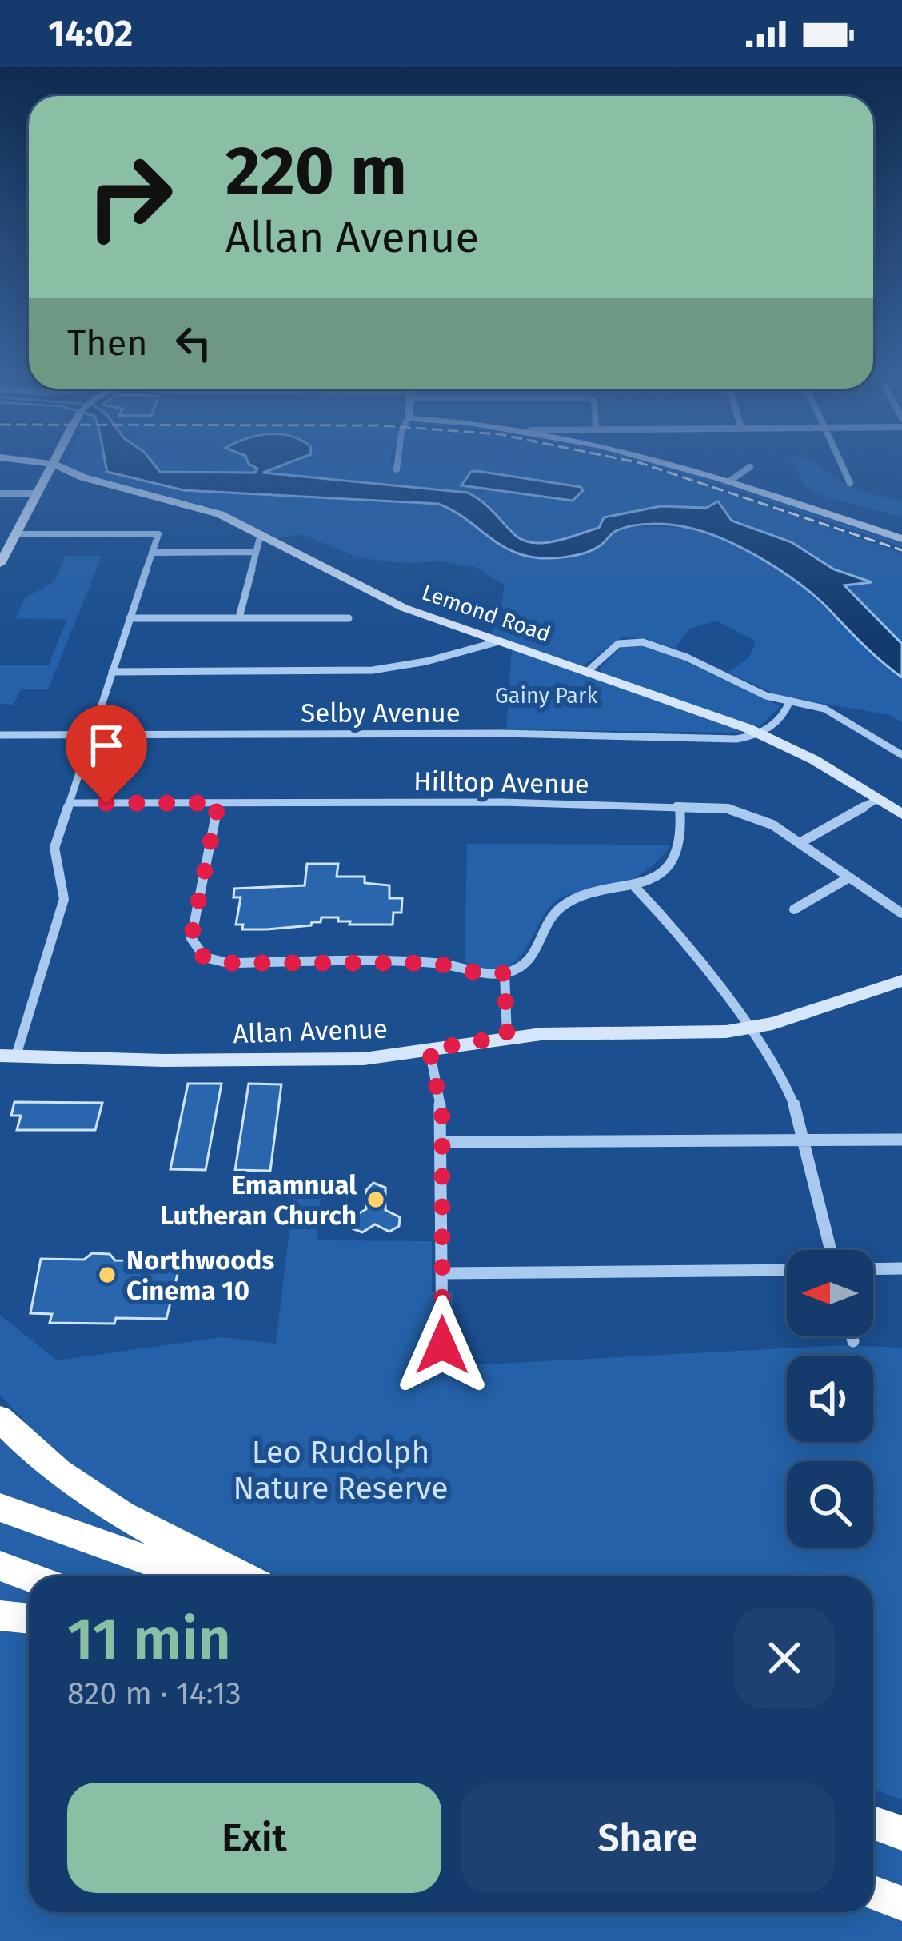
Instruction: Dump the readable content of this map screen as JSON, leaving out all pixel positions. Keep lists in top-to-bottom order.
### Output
{
  "streets": {
    "street": [
      "Lemond Road",
      "Selby Avenue",
      "Hilltop Avenue",
      "Allan Avenue"
    ]
  },
  "crossings": [
    ["Lemond Road", "Selby Avenue"]
  ],
  "parks": ["Gainy Park", "Leo Rudolph Nature Reserve"],
  "places": ["Emamnual Lutheran Church", "Northwoods Cinema 10"],
  "north": "left",
  "page": {
    "status": "14:02",
    "turn": ["220 m", "Allan Avenue"],
    "then": "Then",
    "heading": ["11 min", "820 m · 14:13"],
    "buttons": ["Exit", "Share"]
  }
}
